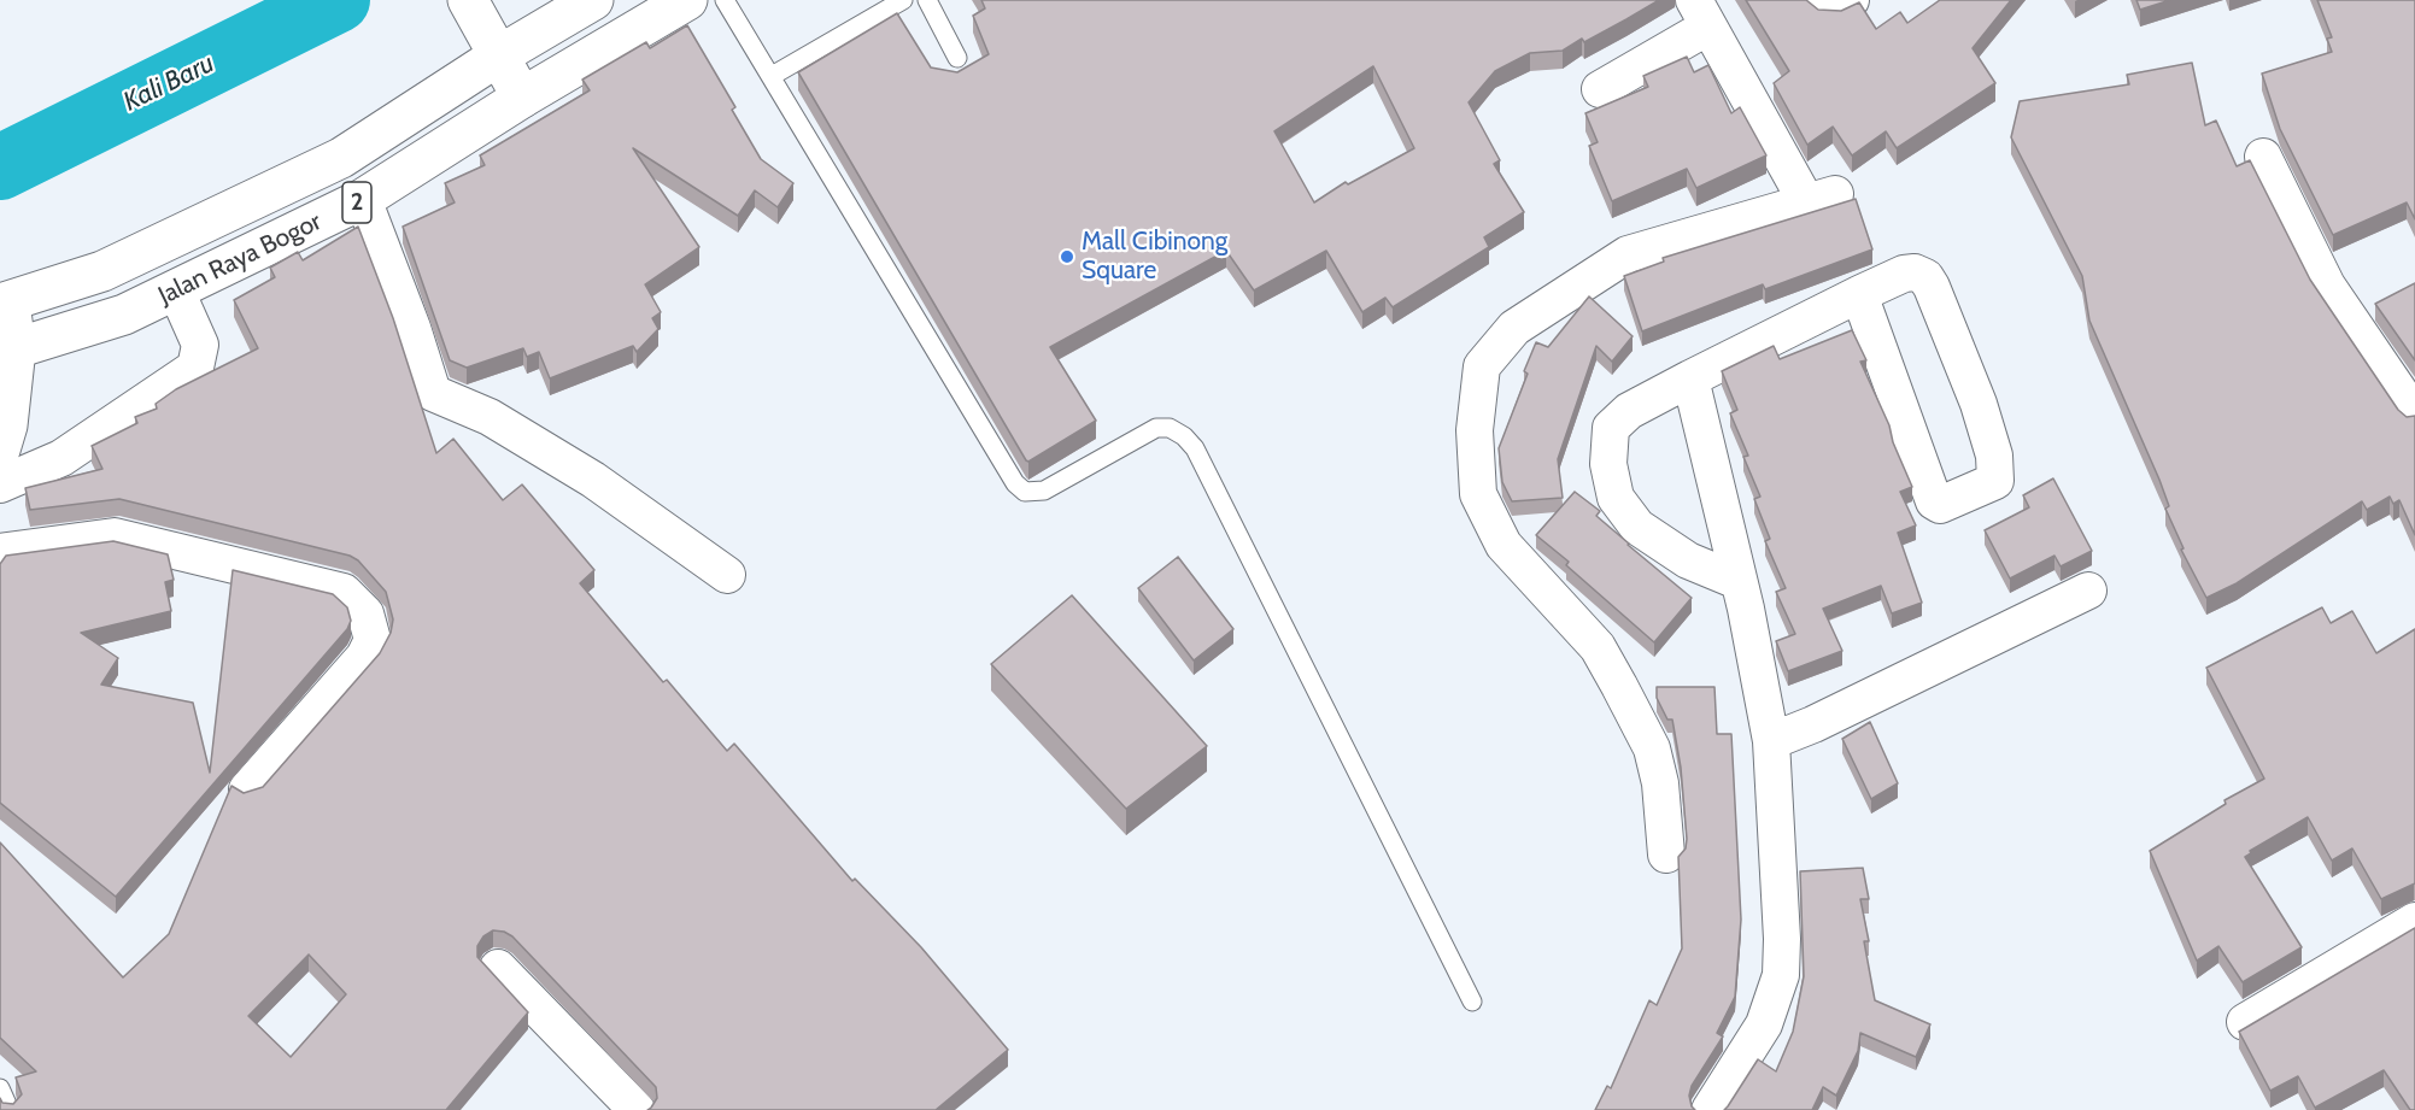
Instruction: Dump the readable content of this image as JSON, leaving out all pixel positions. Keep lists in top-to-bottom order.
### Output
{
  "streets": {
    "main road": ["2", "Jalan Raya Bogor"]
  },
  "water": ["Kali Baru"],
  "places": ["Mall Cibinong Square"]
}
